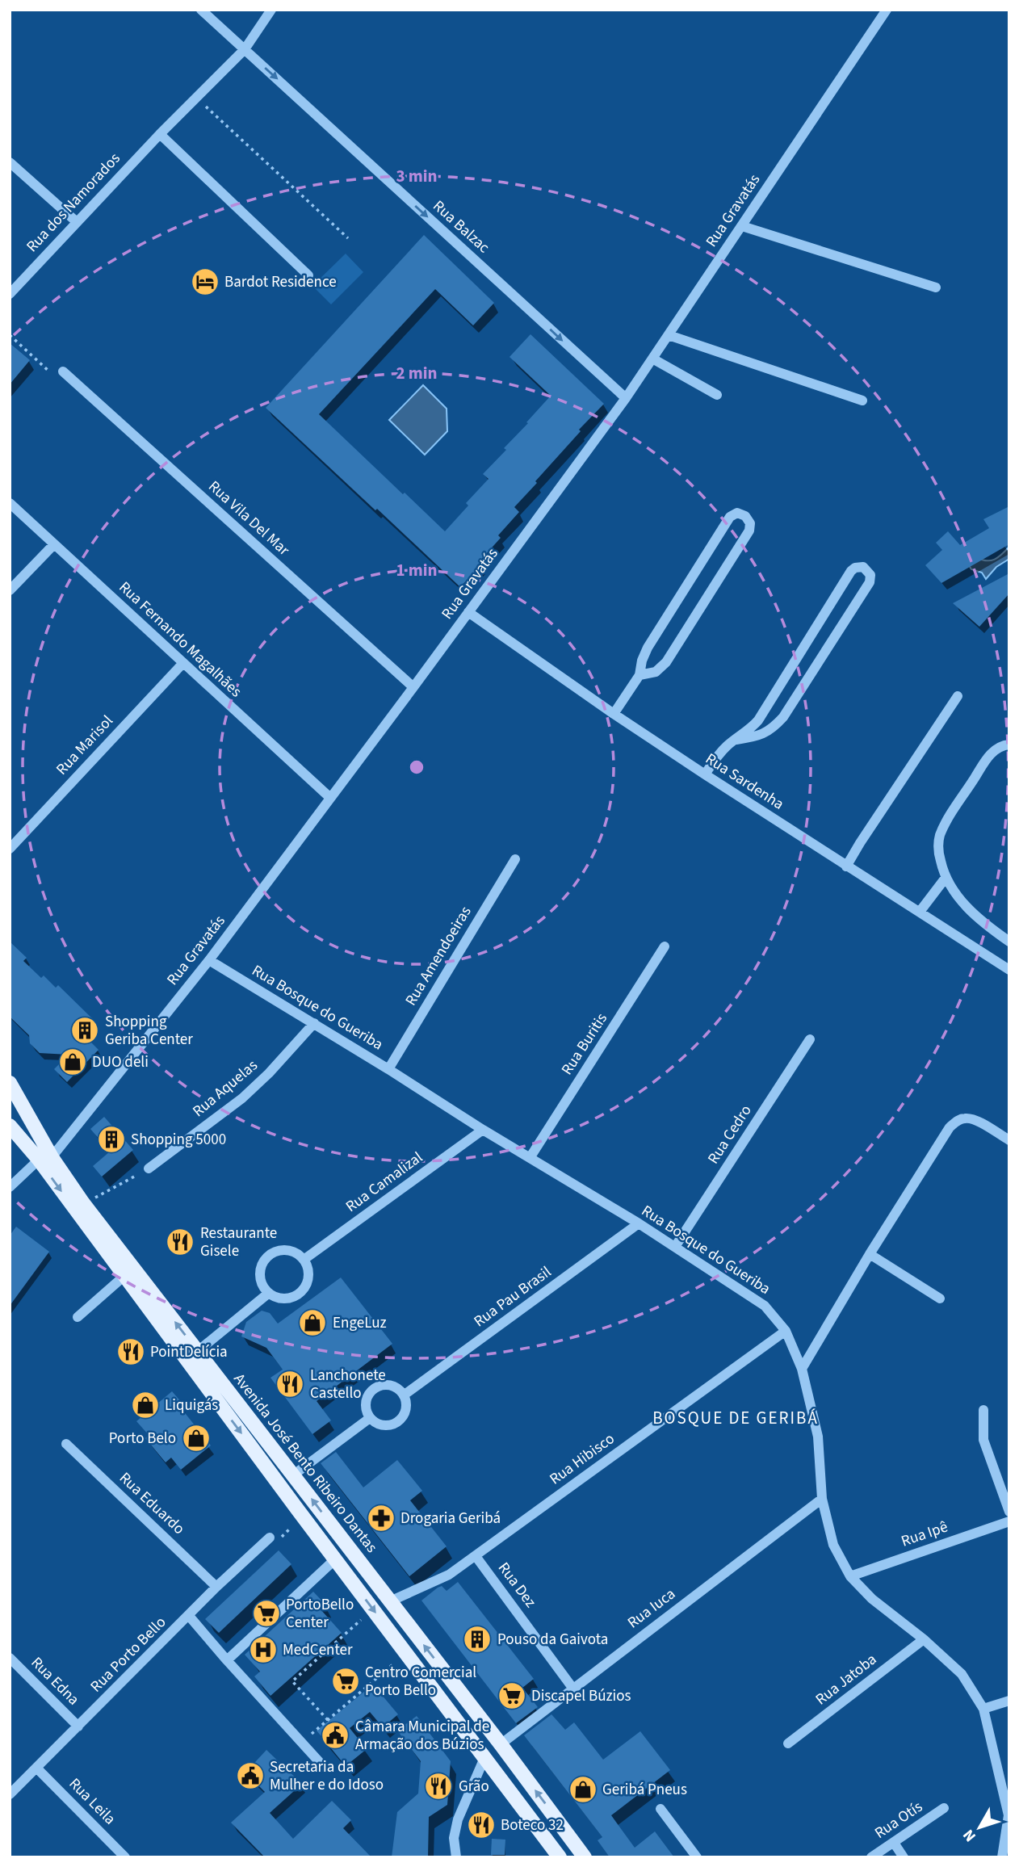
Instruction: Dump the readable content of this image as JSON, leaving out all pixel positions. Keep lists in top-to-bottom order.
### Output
{
  "streets": {
    "main road": ["Avenida José Bento Ribeiro Dantas"],
    "street": [
      "Rua dos Namorados",
      "Rua Gravatás",
      "Rua Balzac",
      "Rua Vila Del Mar",
      "Rua Fernando Magalhães",
      "Rua Marisol",
      "Rua Sardenha",
      "Rua Amendoeiras",
      "Rua Bosque do Gueriba",
      "Rua Buritis",
      "Rua Aquelas",
      "Rua Cedro",
      "Rua Camalizal",
      "Rua Pau Brasil",
      "Rua Hibisco",
      "Rua Eduardo",
      "Rua Ipê",
      "Rua Dez",
      "Rua Iuca",
      "Rua Porto Bello",
      "Rua Jatoba",
      "Rua Edna",
      "Rua Leila",
      "Rua Otís"
    ]
  },
  "crossings": [
    ["Rua dos Namorados", "Rua Balzac"],
    ["Rua Gravatás", "Rua Balzac"],
    ["Rua Gravatás", "Rua Vila Del Mar"],
    ["Rua Gravatás", "Rua Fernando Magalhães"],
    ["Rua Gravatás", "Rua Sardenha"],
    ["Rua Gravatás", "Rua Bosque do Gueriba"],
    ["Rua Gravatás", "Avenida José Bento Ribeiro Dantas"],
    ["Rua Fernando Magalhães", "Rua Marisol"],
    ["Rua Amendoeiras", "Rua Bosque do Gueriba"],
    ["Rua Bosque do Gueriba", "Rua Buritis"],
    ["Rua Bosque do Gueriba", "Rua Aquelas"],
    ["Rua Bosque do Gueriba", "Rua Cedro"],
    ["Rua Bosque do Gueriba", "Rua Camalizal"],
    ["Rua Bosque do Gueriba", "Rua Pau Brasil"],
    ["Rua Bosque do Gueriba", "Rua Hibisco"],
    ["Rua Bosque do Gueriba", "Rua Ipê"],
    ["Rua Bosque do Gueriba", "Rua Iuca"],
    ["Rua Bosque do Gueriba", "Rua Jatoba"],
    ["Rua Hibisco", "Avenida José Bento Ribeiro Dantas"],
    ["Rua Hibisco", "Rua Dez"],
    ["Avenida José Bento Ribeiro Dantas", "Rua Iuca"],
    ["Rua Eduardo", "Rua Porto Bello"],
    ["Rua Dez", "Rua Iuca"],
    ["Rua Porto Bello", "Rua Edna"],
    ["Rua Porto Bello", "Rua Leila"]
  ],
  "one_way": ["Rua Balzac"],
  "districts": ["BOSQUE DE GERIBÁ"],
  "places": {
    "hotel": ["Bardot Residence"],
    "building": ["Shopping Geriba Center", "Shopping 5000", "Pouso da Gaivota"],
    "shop": [
      "DUO deli",
      "EngeLuz",
      "Liquigás",
      "Porto Belo",
      "Geribá Pneus"
    ],
    "restaurant": [
      "Restaurante Gisele",
      "PointDelícia",
      "Lanchonete Castello",
      "Grão",
      "Boteco 32"
    ],
    "pharmacy": ["Drogaria Geribá"],
    "supermarket": ["PortoBello Center", "Centro Comercial Porto Bello", "Discapel Búzios"],
    "hospital": ["MedCenter"],
    "public building": ["Câmara Municipal de Armação dos Búzios", "Secretaria da Mulher e do Idoso"]
  },
  "north": "bottom left",
  "rings": ["3 min", "2 min", "1 min"]
}
